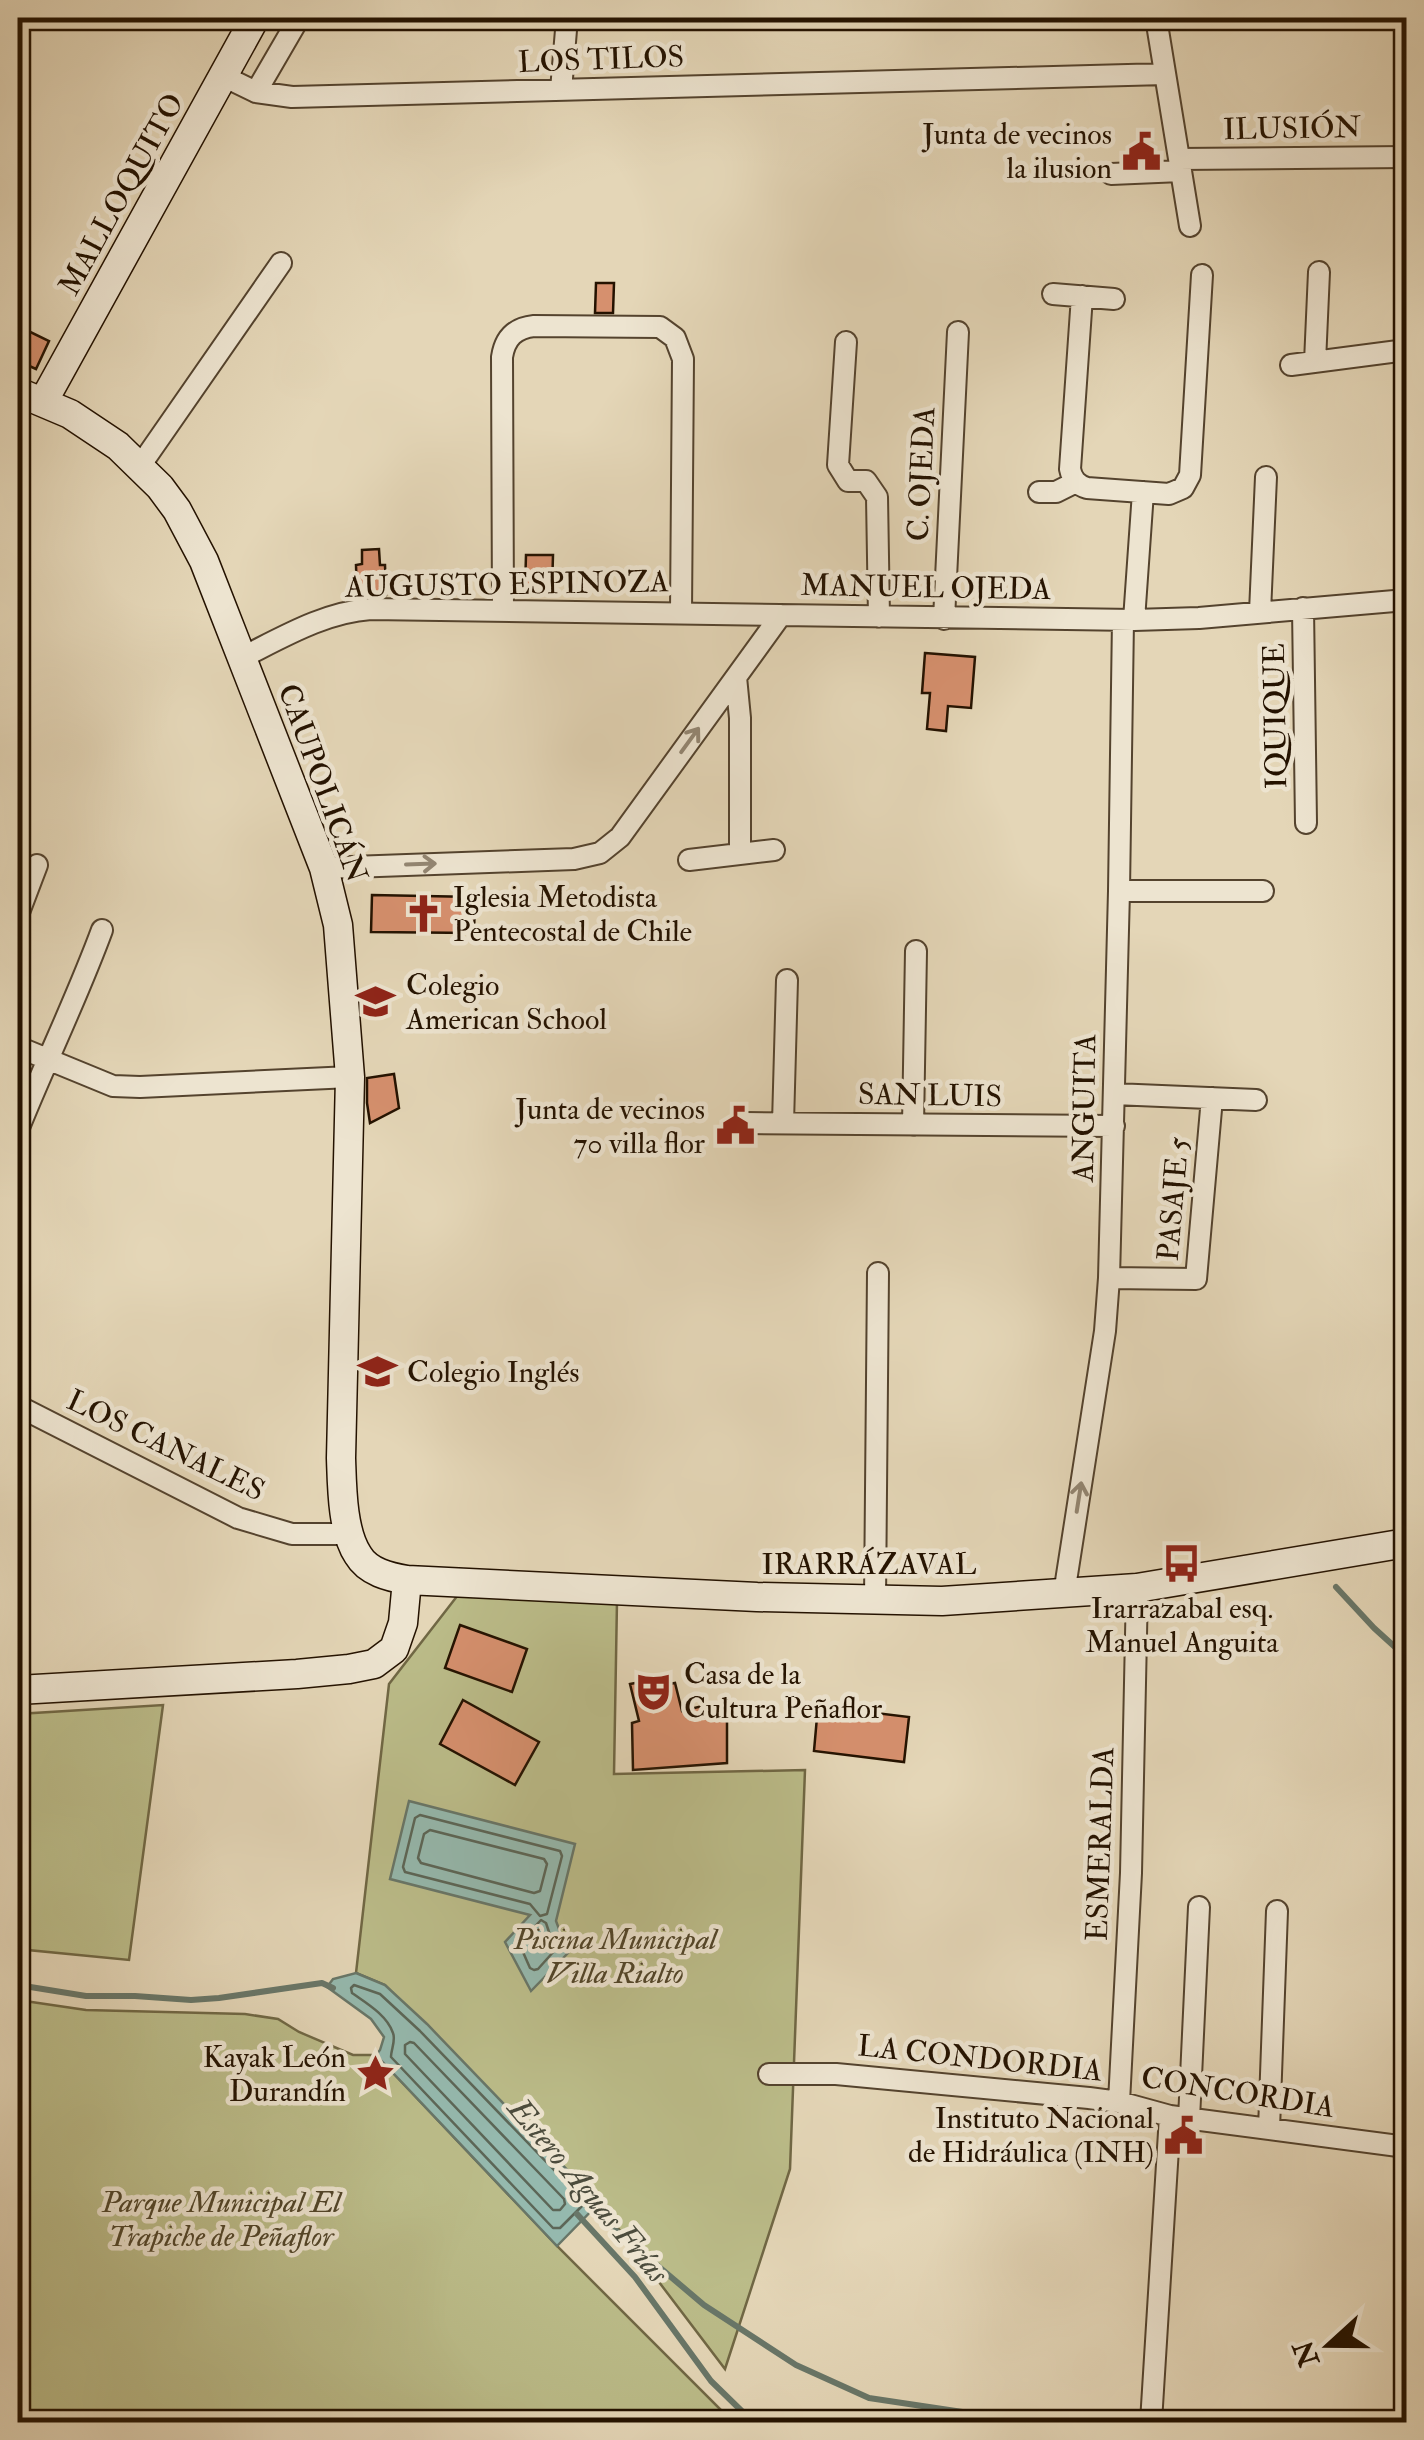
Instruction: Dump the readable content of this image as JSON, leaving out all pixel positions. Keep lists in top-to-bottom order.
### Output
{
  "streets": {
    "main road": ["MALLOQUITO", "CAUPOLICÁN", "IRARRÁZAVAL"],
    "street": [
      "LOS TILOS",
      "ILUSIÓN",
      "C. OJEDA",
      "AUGUSTO ESPINOZA",
      "MANUEL OJEDA",
      "IQUIQUE",
      "SAN LUIS",
      "ANGUITA",
      "PASAJE 5",
      "LOS CANALES",
      "ESMERALDA",
      "LA CONDORDIA",
      "CONCORDIA"
    ]
  },
  "crossings": [
    ["LOS TILOS", "MALLOQUITO"],
    ["MALLOQUITO", "CAUPOLICÁN"],
    ["C. OJEDA", "MANUEL OJEDA"],
    ["AUGUSTO ESPINOZA", "MANUEL OJEDA"],
    ["AUGUSTO ESPINOZA", "CAUPOLICÁN"],
    ["MANUEL OJEDA", "IQUIQUE"],
    ["MANUEL OJEDA", "CAUPOLICÁN"],
    ["MANUEL OJEDA", "ANGUITA"],
    ["CAUPOLICÁN", "LOS CANALES"],
    ["CAUPOLICÁN", "IRARRÁZAVAL"],
    ["SAN LUIS", "ANGUITA"],
    ["ANGUITA", "PASAJE 5"],
    ["ANGUITA", "IRARRÁZAVAL"],
    ["LOS CANALES", "IRARRÁZAVAL"],
    ["IRARRÁZAVAL", "ESMERALDA"],
    ["ESMERALDA", "LA CONDORDIA"],
    ["ESMERALDA", "CONCORDIA"],
    ["LA CONDORDIA", "CONCORDIA"]
  ],
  "one_way": ["MANUEL OJEDA"],
  "water": ["Estero Aguas Frías"],
  "parks": ["Piscina Municipal Villa Rialto", "Parque Municipal El Trapiche de Peñaflor"],
  "places": {
    "public building": ["Junta de vecinos la ilusion", "Junta de vecinos 70 villa flor", "Instituto Nacional de Hidráulica (INH)"],
    "church": ["Iglesia Metodista Pentecostal de Chile"],
    "school or university": ["Colegio American School", "Colegio Inglés"],
    "bus stop": ["Irarrazabal esq. Manuel Anguita"],
    "theatre": ["Casa de la Cultura Peñaflor"],
    "place": ["Kayak León Durandín"]
  },
  "north": "left"
}
